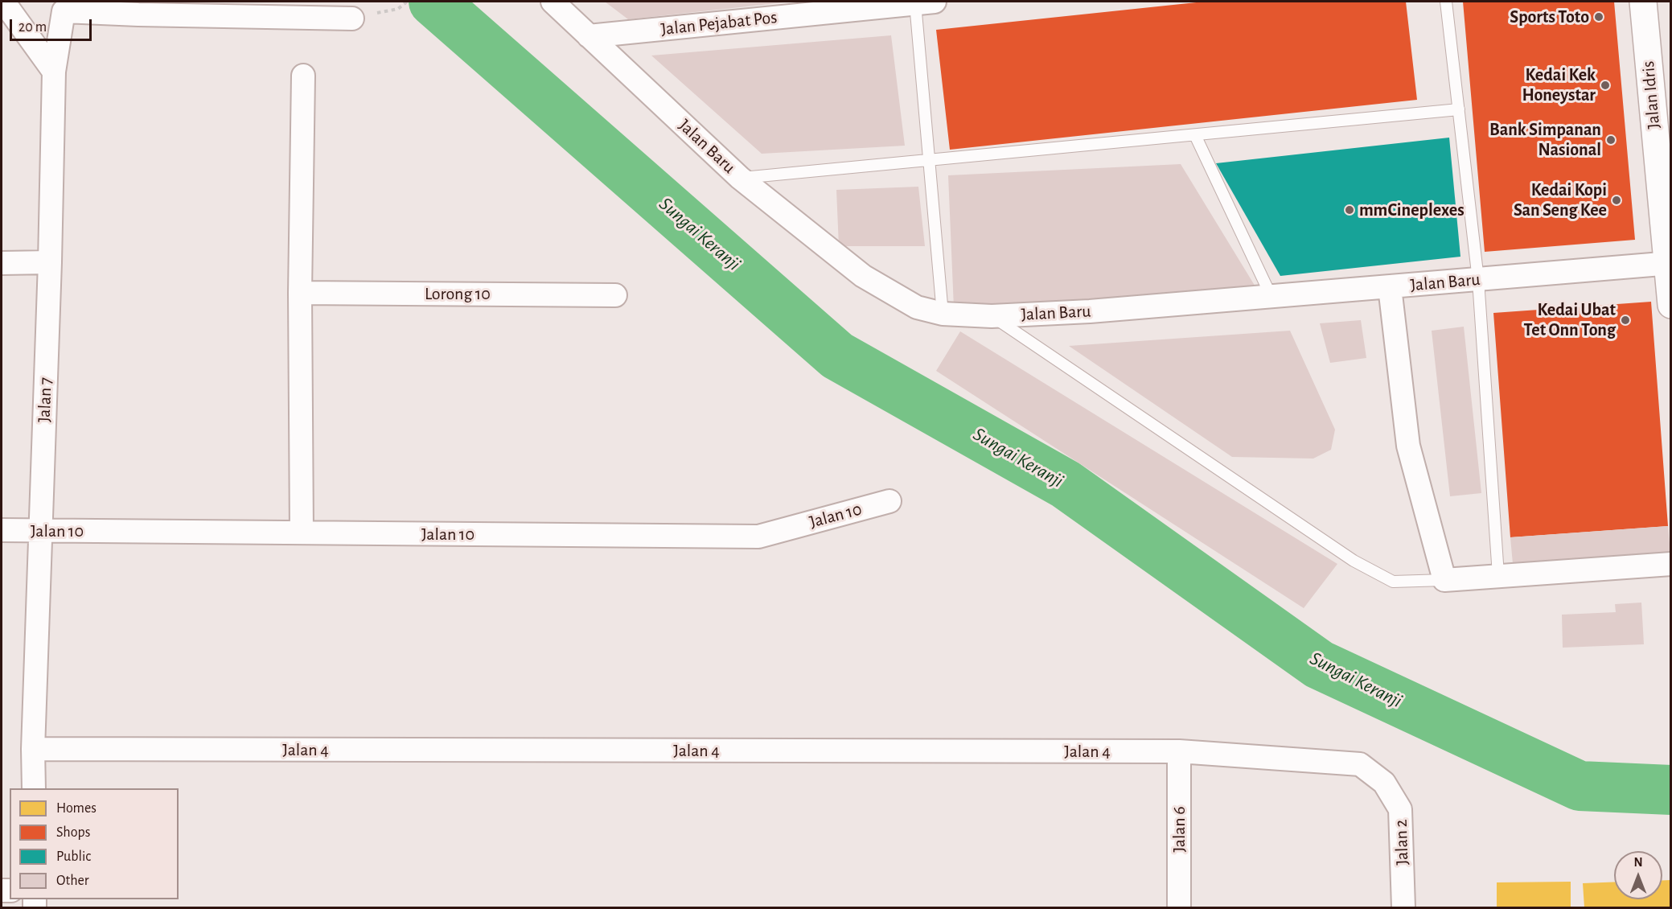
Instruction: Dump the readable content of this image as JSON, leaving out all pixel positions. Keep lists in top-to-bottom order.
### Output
{
  "streets": {
    "street": [
      "Jalan Pejabat Pos",
      "Jalan Idris",
      "Jalan Baru",
      "Lorong 10",
      "Jalan 7",
      "Jalan 10",
      "Jalan 4",
      "Jalan 6",
      "Jalan 2"
    ]
  },
  "crossings": [
    ["Jalan Pejabat Pos", "Jalan Baru"],
    ["Jalan Idris", "Jalan Baru"],
    ["Jalan 7", "Jalan 10"],
    ["Jalan 7", "Jalan 4"],
    ["Jalan 4", "Jalan 6"],
    ["Jalan 4", "Jalan 2"]
  ],
  "water": ["Sungai Keranji"],
  "places": [
    "Sports Toto",
    "Kedai Kek Honeystar",
    "Bank Simpanan Nasional",
    "Kedai Kopi San Seng Kee",
    "mmCineplexes",
    "Kedai Ubat Tet Onn Tong"
  ],
  "legend": [
    "Homes",
    "Shops",
    "Public",
    "Other"
  ],
  "scale_bar": "20 m",
  "north": "top"
}
